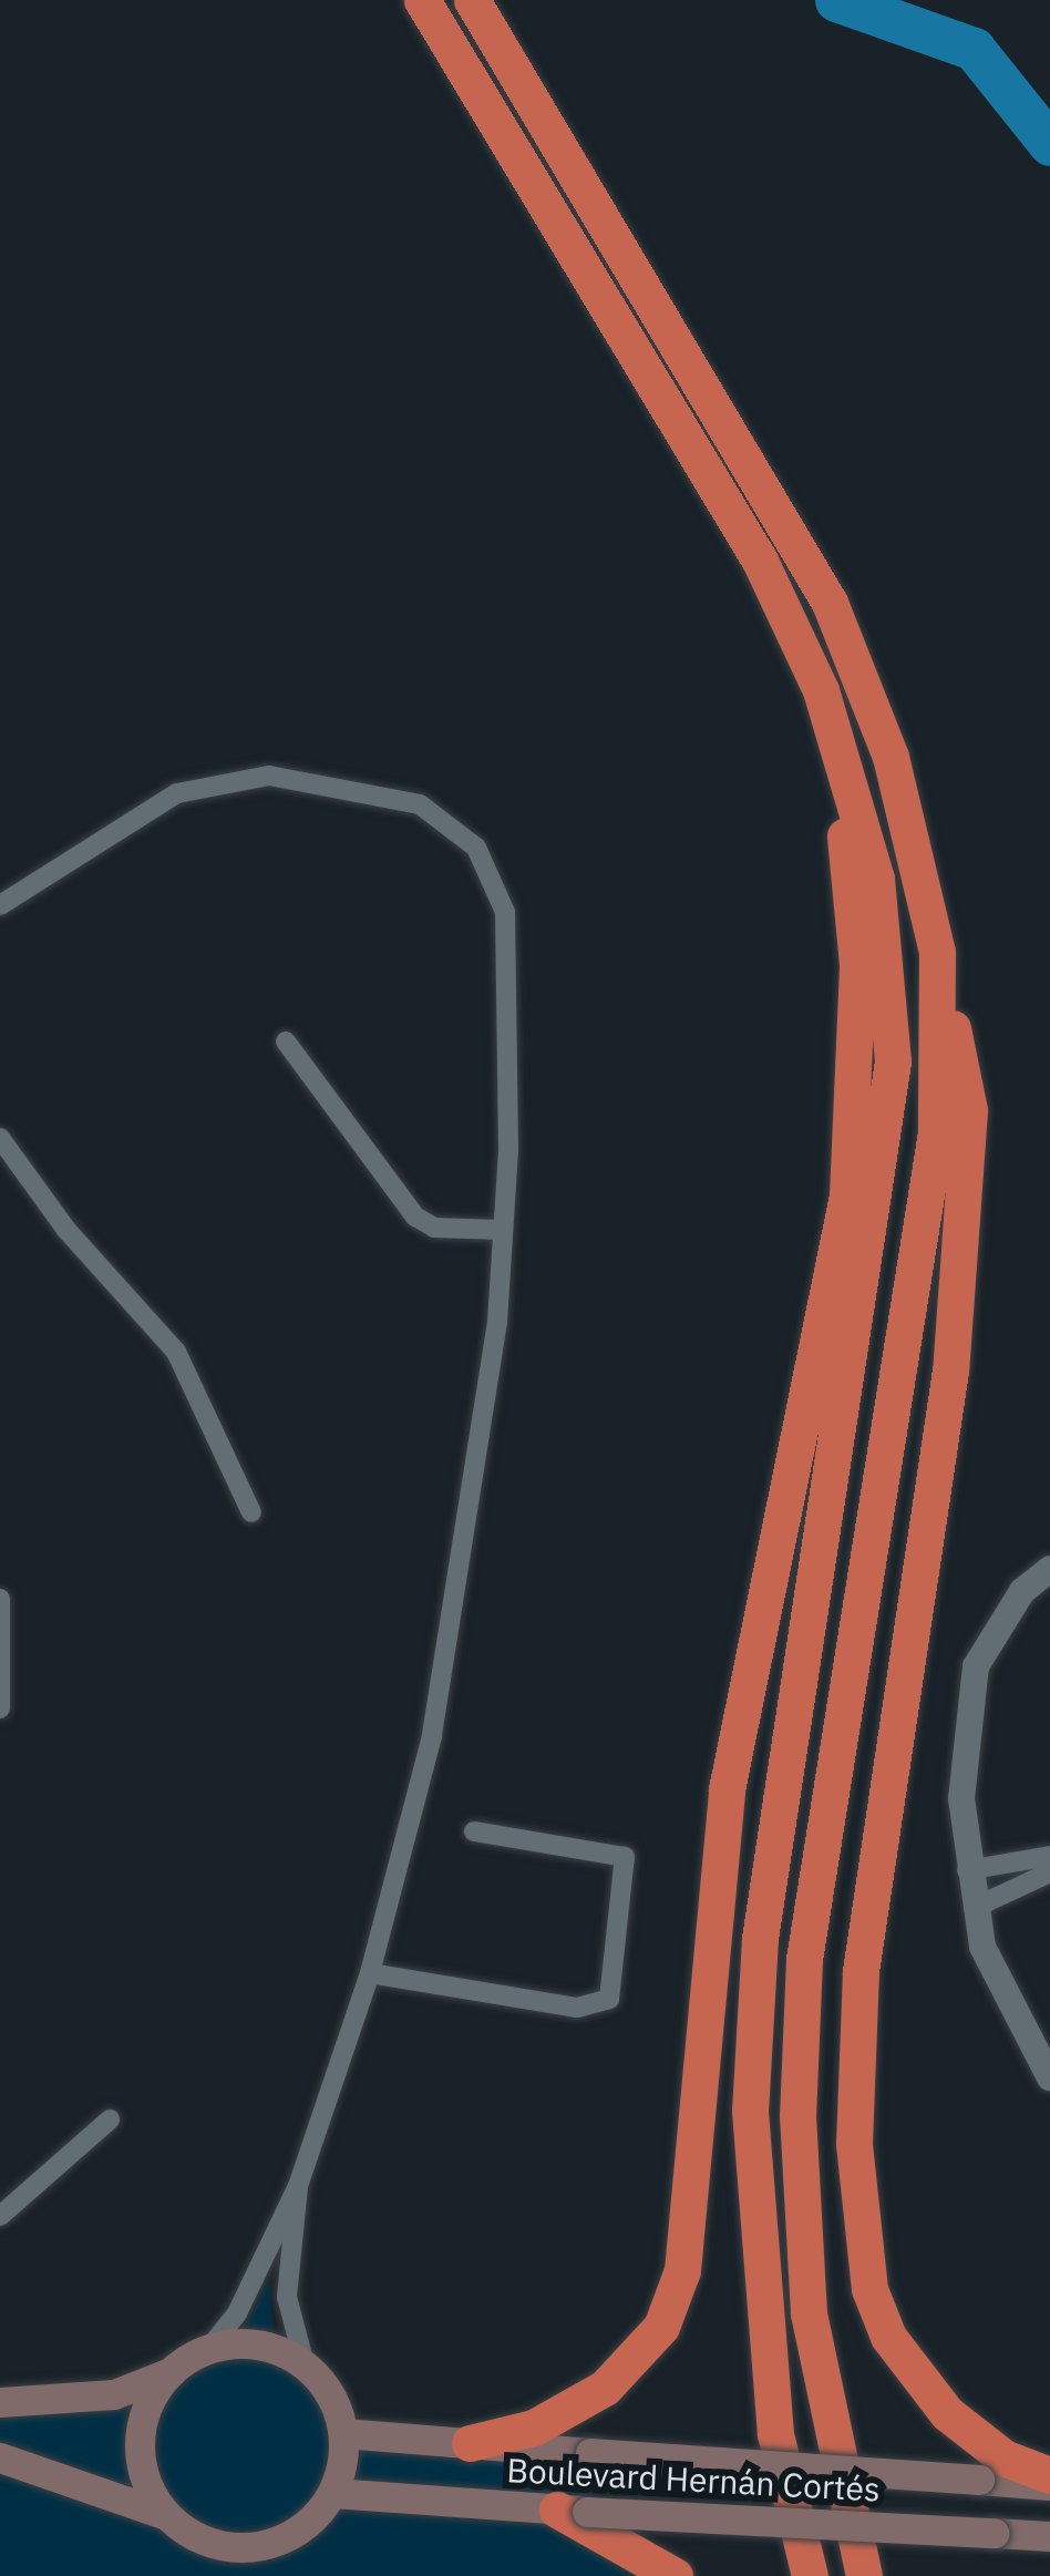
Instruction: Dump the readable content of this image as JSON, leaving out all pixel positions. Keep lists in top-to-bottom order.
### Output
{
  "streets": {
    "main road": ["Boulevard Hernán Cortés"]
  }
}
